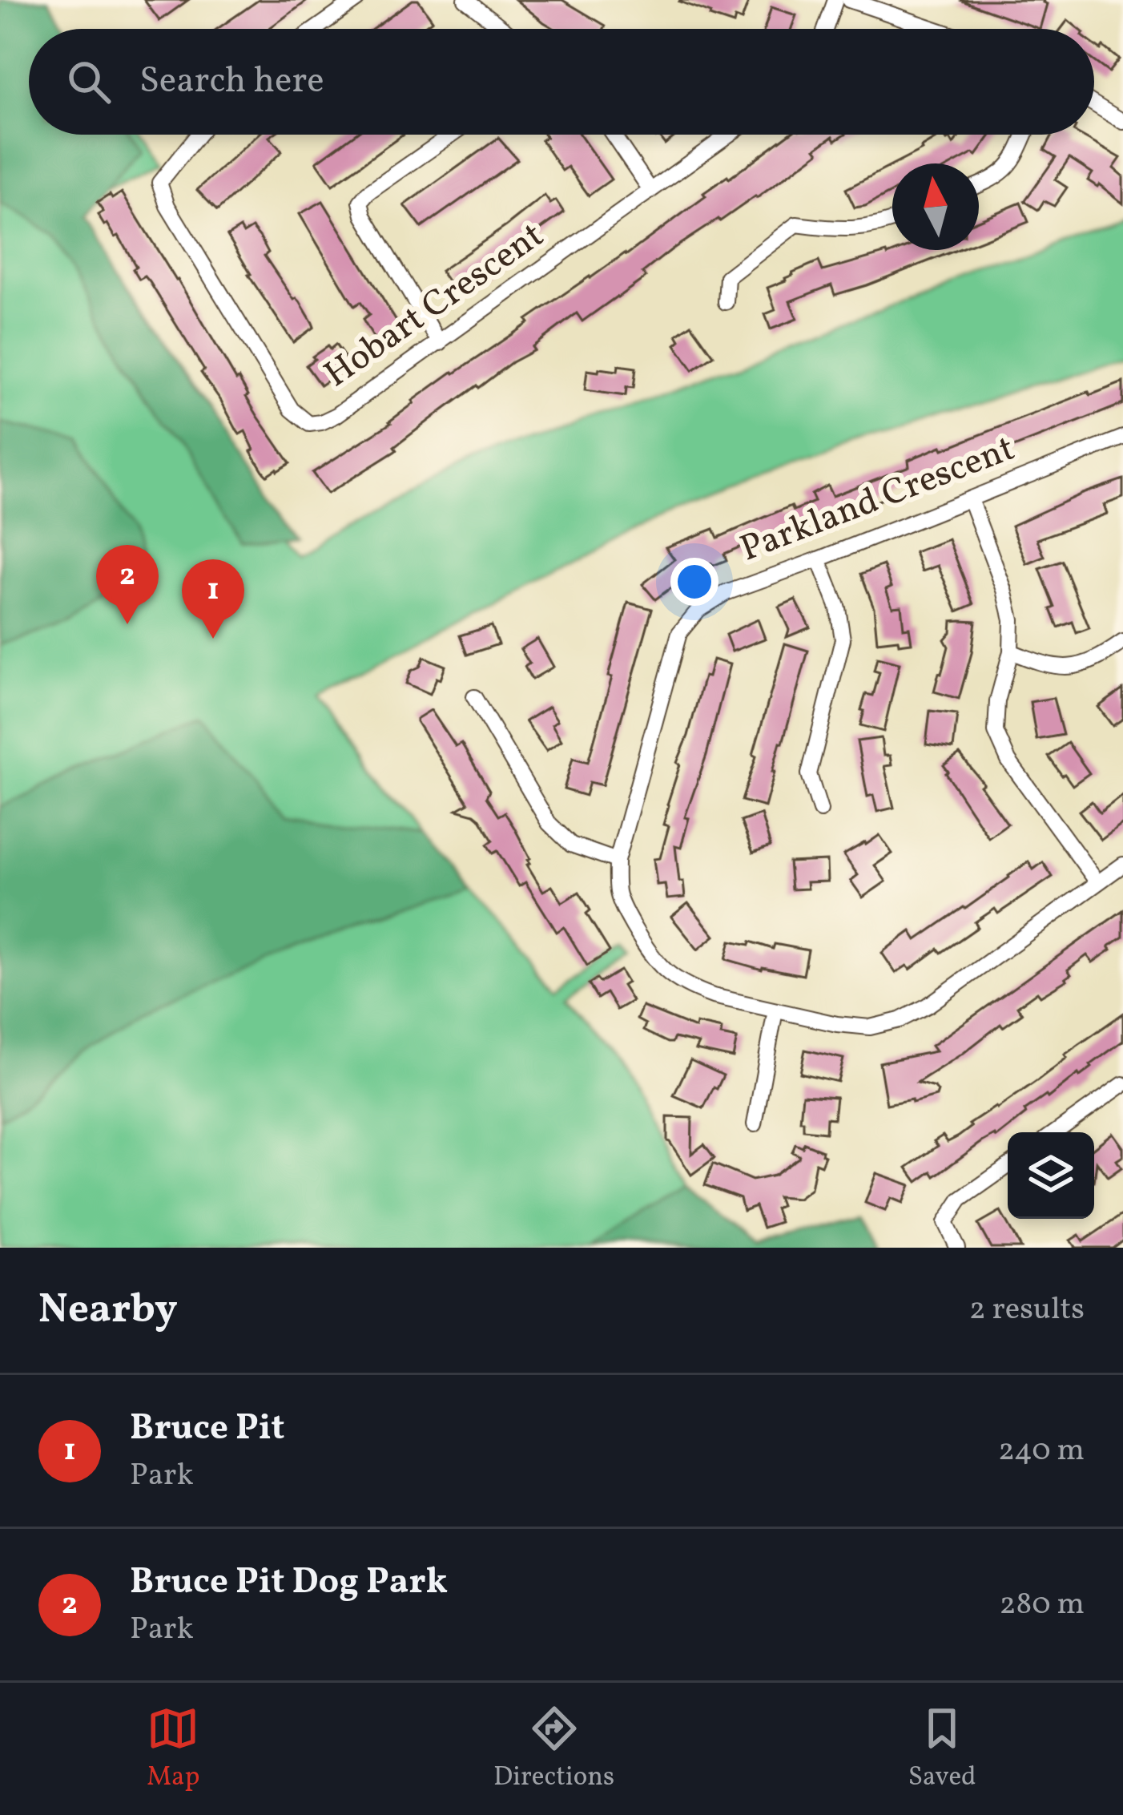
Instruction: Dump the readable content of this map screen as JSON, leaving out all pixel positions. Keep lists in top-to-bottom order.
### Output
{
  "streets": {
    "street": ["Hobart Crescent", "Parkland Crescent"]
  },
  "north": "top",
  "page": {
    "search": "Search here",
    "pins": ["2", "1"],
    "heading": ["Nearby", "2 results"],
    "list": [
      {
        "mark": "1",
        "name": "Bruce Pit",
        "note": "Park",
        "value": "240 m"
      },
      {
        "mark": "2",
        "name": "Bruce Pit Dog Park",
        "note": "Park",
        "value": "280 m"
      }
    ],
    "nav": ["Map", "Directions", "Saved"]
  }
}
